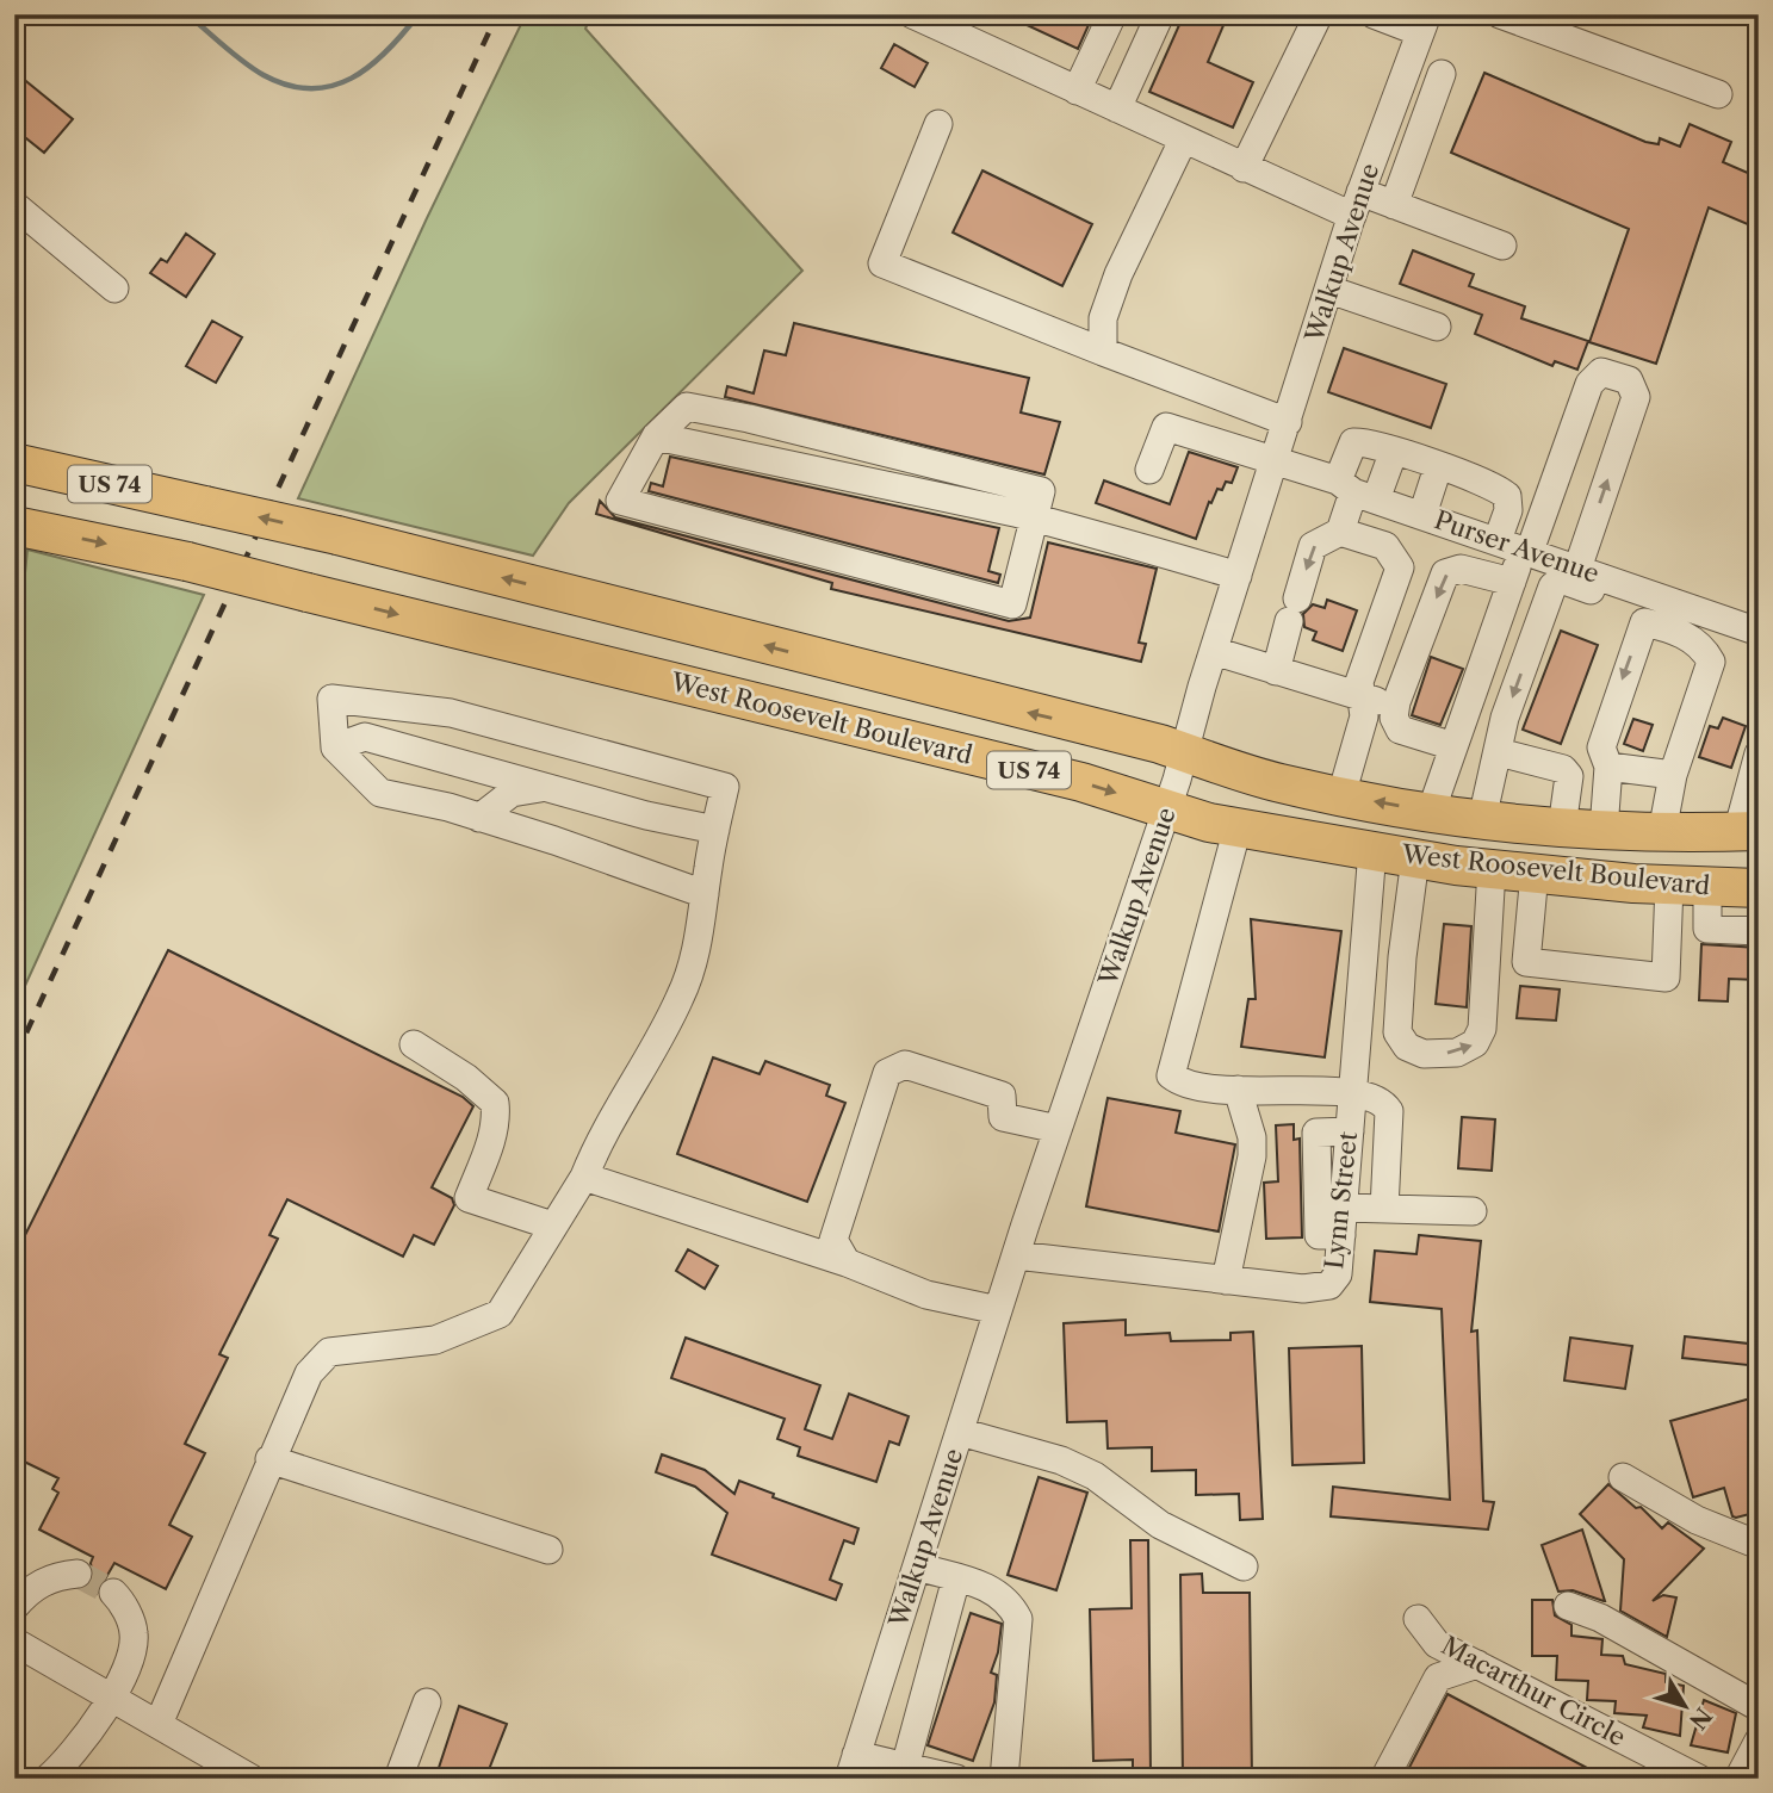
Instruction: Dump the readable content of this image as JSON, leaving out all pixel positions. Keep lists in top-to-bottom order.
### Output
{
  "streets": {
    "highway": ["US 74", "West Roosevelt Boulevard"],
    "street": [
      "Walkup Avenue",
      "Purser Avenue",
      "Lynn Street",
      "Macarthur Circle"
    ]
  },
  "crossings": [
    ["Walkup Avenue", "Purser Avenue"],
    ["Walkup Avenue", "West Roosevelt Boulevard"],
    ["Walkup Avenue", "Lynn Street"],
    ["West Roosevelt Boulevard", "Lynn Street"]
  ],
  "north": "bottom right"
}
